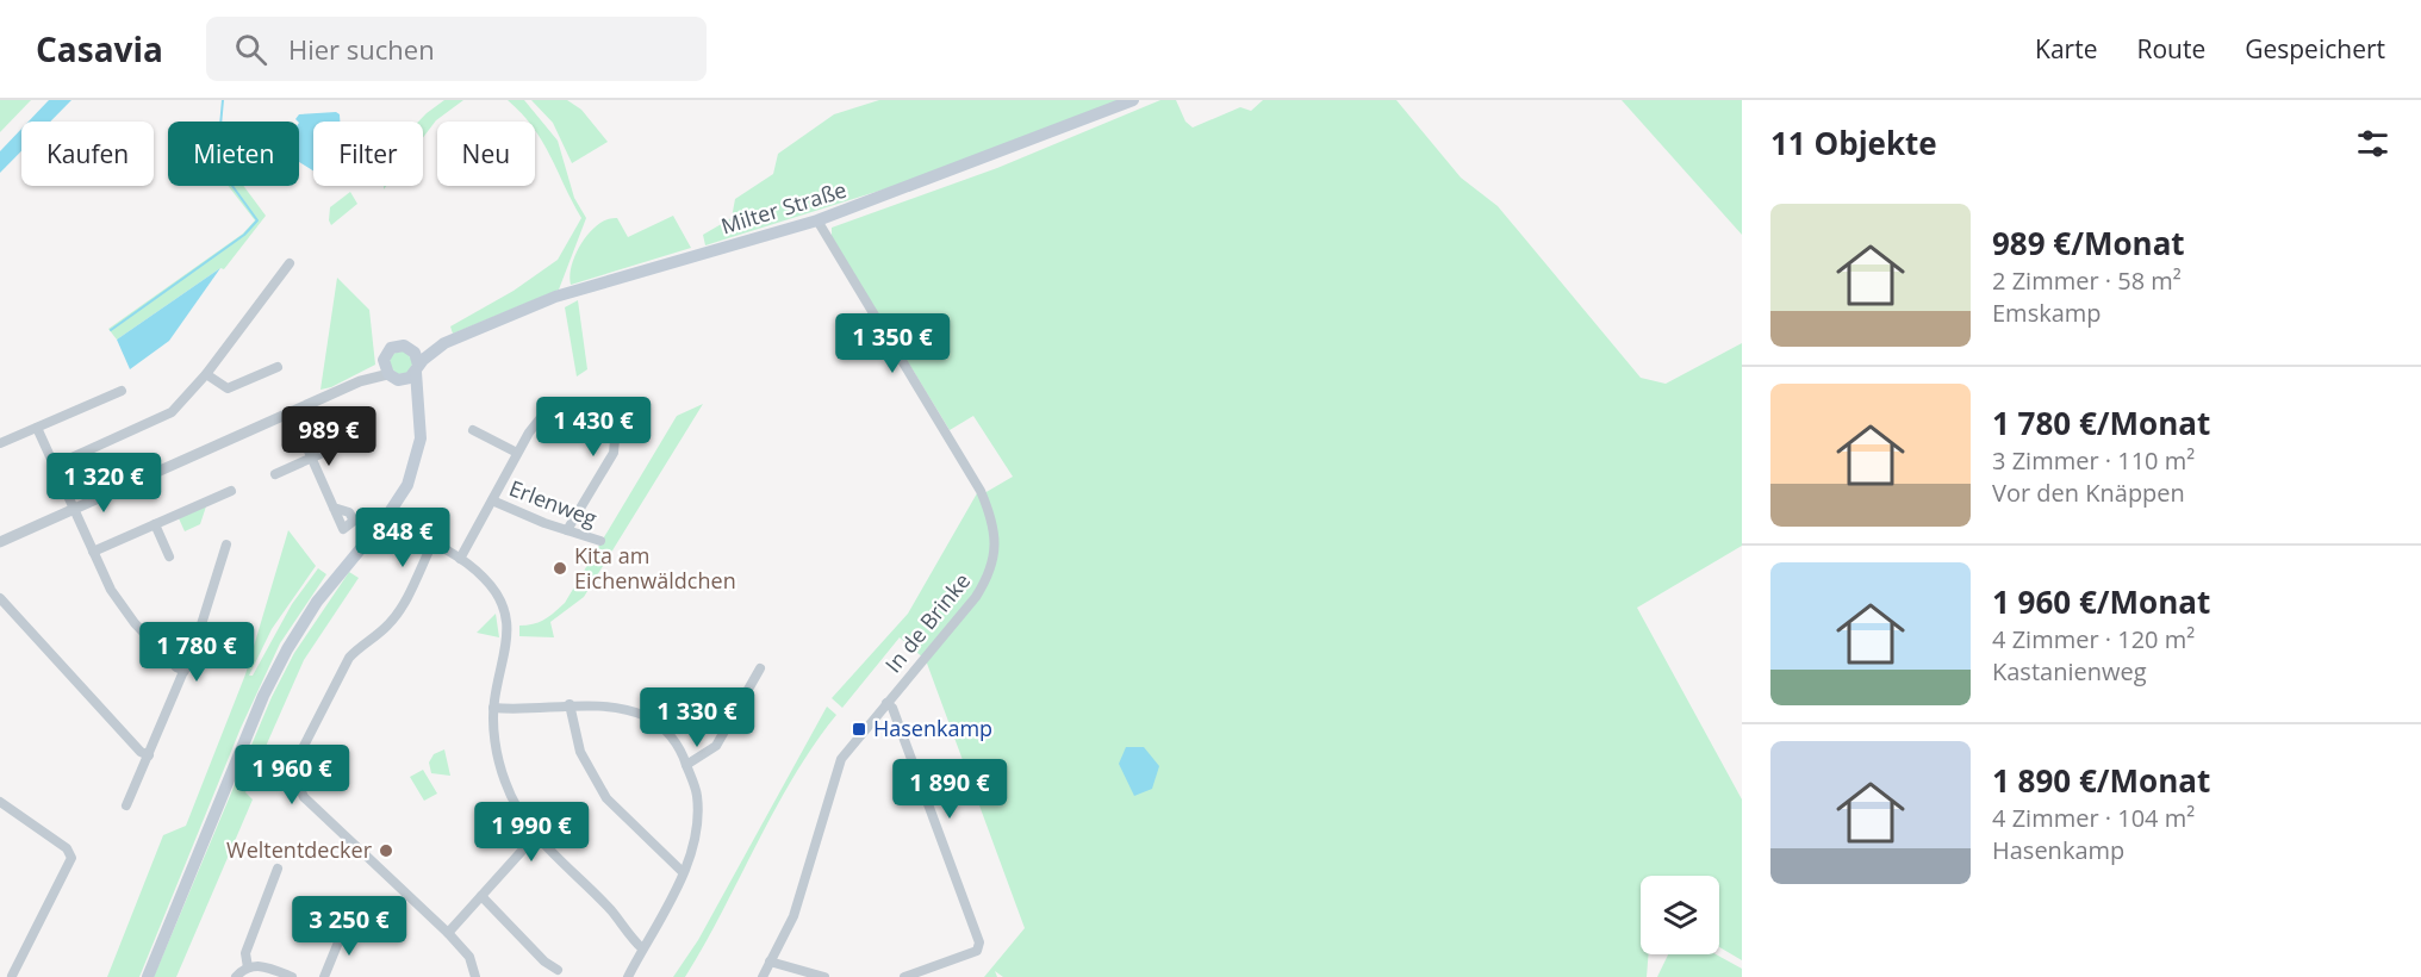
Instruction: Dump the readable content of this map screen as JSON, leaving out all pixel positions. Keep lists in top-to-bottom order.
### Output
{
  "streets": {
    "main road": ["Milter Straße"],
    "street": ["Erlenweg", "In de Brinke"]
  },
  "crossings": [
    ["Milter Straße", "In de Brinke"]
  ],
  "places": {
    "other": ["Kita am Eichenwäldchen", "Weltentdecker"],
    "transit": ["Hasenkamp"]
  },
  "page": {
    "header": "Casavia",
    "search": "Hier suchen",
    "nav": ["Karte", "Route", "Gespeichert"],
    "heading": "11 Objekte",
    "chip": [
      "Kaufen",
      "Mieten",
      "Filter",
      "Neu"
    ],
    "list": [
      {
        "name": "989 €/Monat",
        "note": "2 Zimmer · 58 m² · Emskamp"
      },
      {
        "name": "1 780 €/Monat",
        "note": "3 Zimmer · 110 m² · Vor den Knäppen"
      },
      {
        "name": "1 960 €/Monat",
        "note": "4 Zimmer · 120 m² · Kastanienweg"
      },
      {
        "name": "1 890 €/Monat",
        "note": "4 Zimmer · 104 m² · Hasenkamp"
      }
    ],
    "price": [
      "1 350 €",
      "1 430 €",
      "989 €",
      "1 320 €",
      "848 €",
      "1 780 €",
      "1 330 €",
      "1 960 €",
      "1 890 €",
      "1 990 €",
      "3 250 €"
    ]
  }
}
